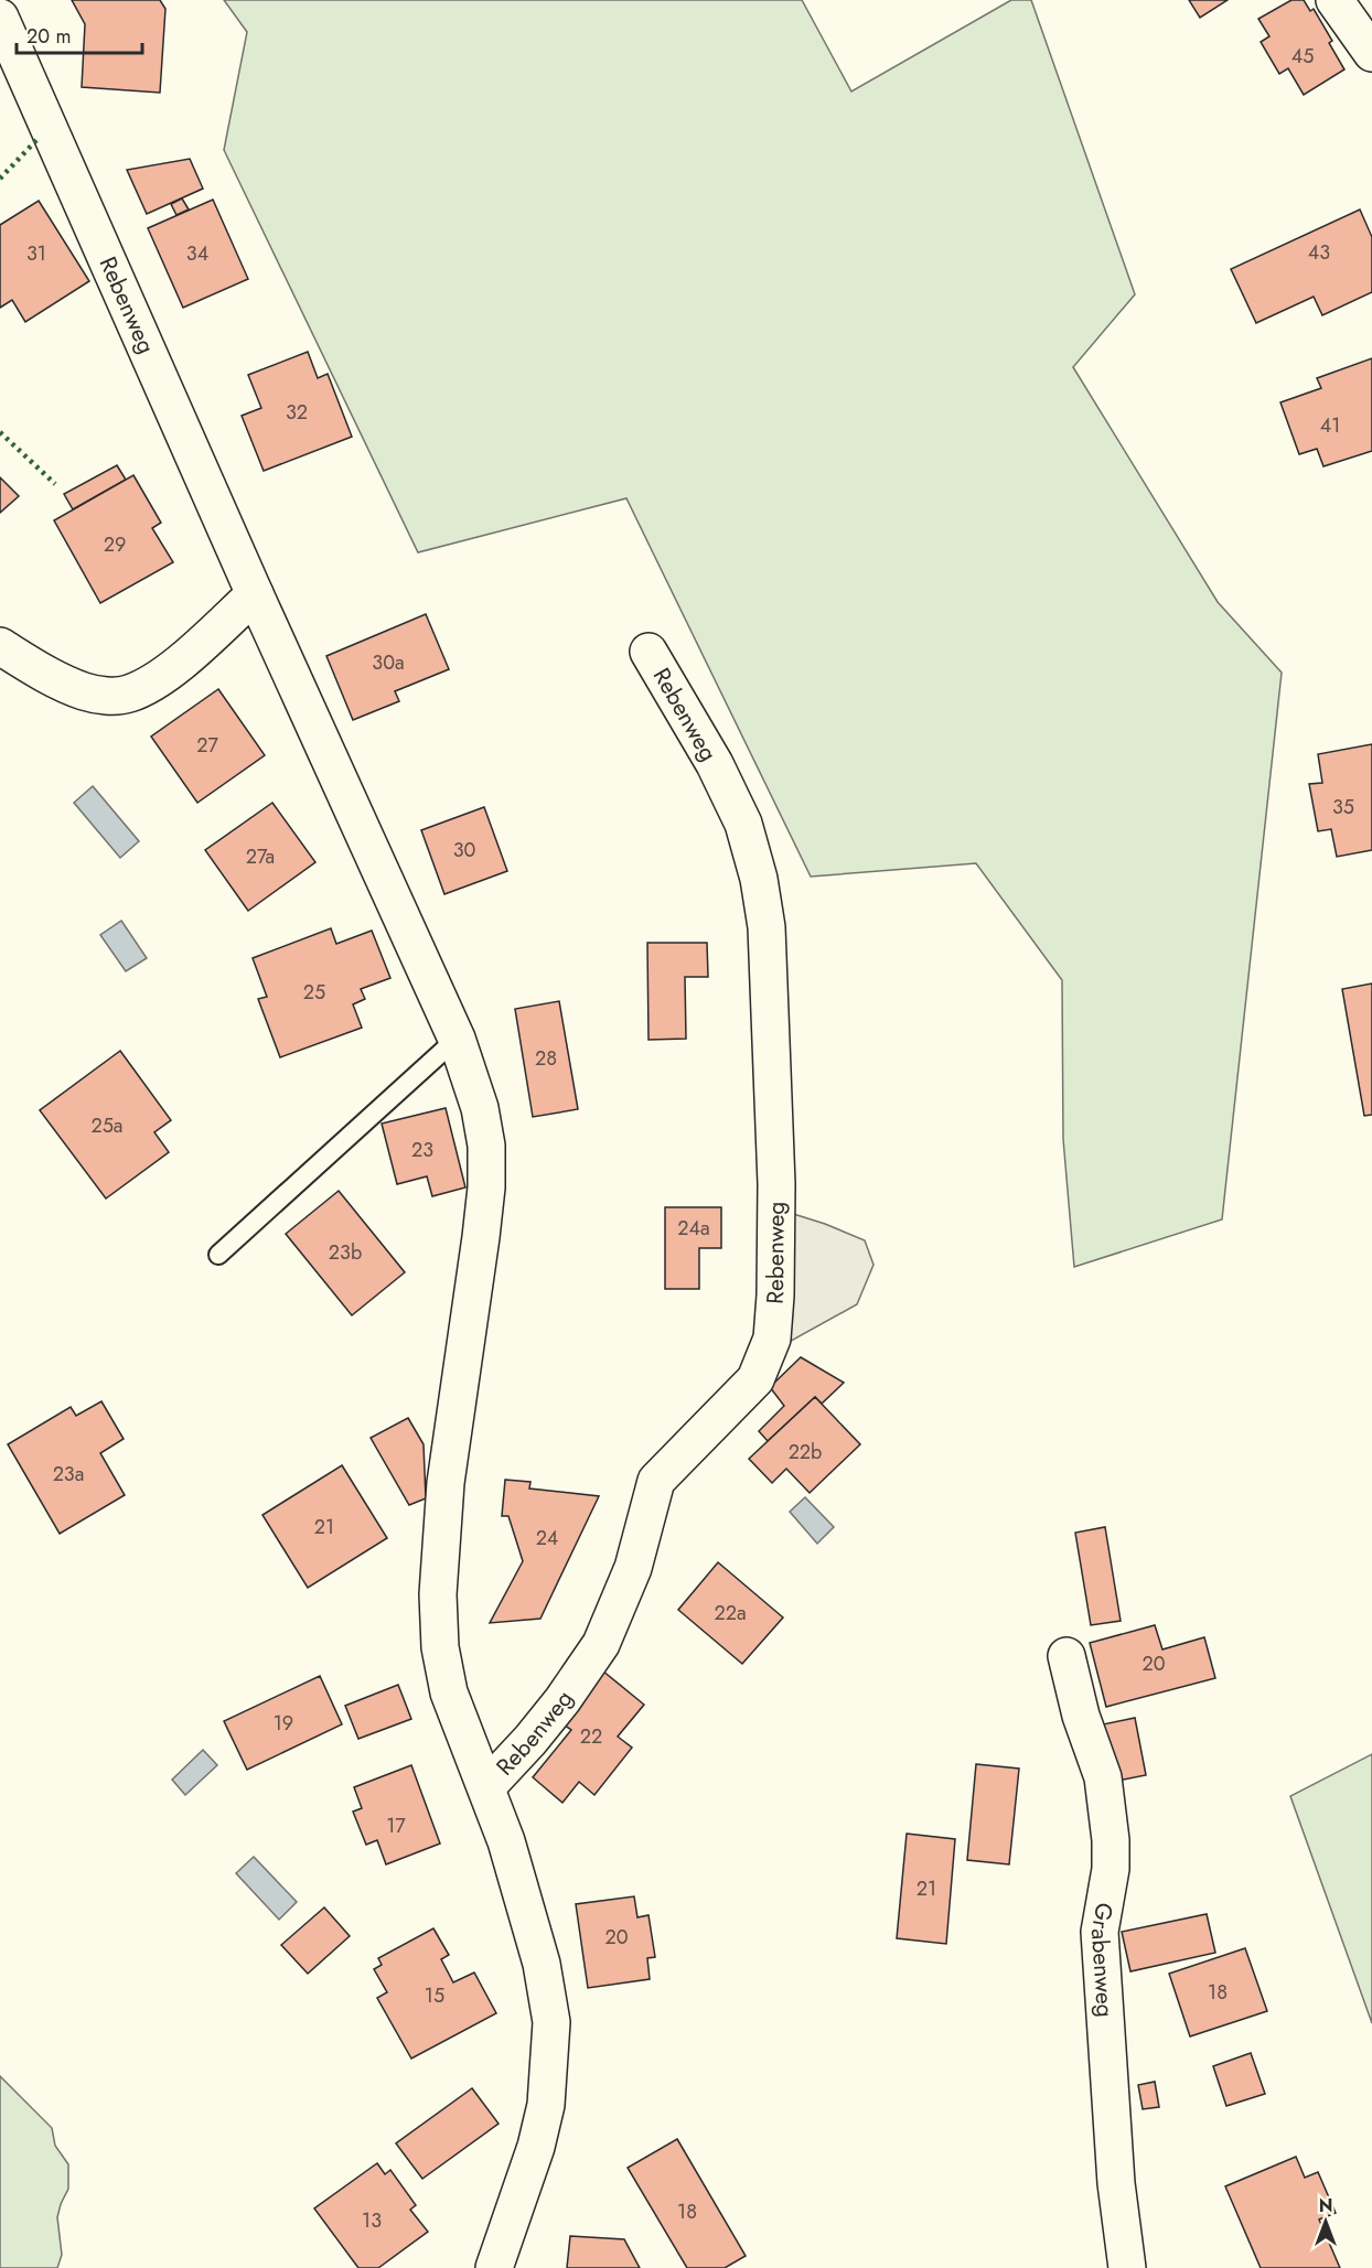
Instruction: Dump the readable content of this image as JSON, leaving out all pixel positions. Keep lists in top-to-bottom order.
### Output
{
  "streets": {
    "street": ["Rebenweg", "Grabenweg"]
  },
  "house_numbers": [
    "45",
    "43",
    "31",
    "34",
    "32",
    "41",
    "29",
    "30a",
    "27",
    "35",
    "30",
    "27a",
    "25",
    "28",
    "25a",
    "23",
    "24a",
    "23b",
    "22b",
    "23a",
    "21",
    "24",
    "22a",
    "20",
    "19",
    "22",
    "17",
    "21",
    "20",
    "18",
    "15",
    "18",
    "13"
  ],
  "scale_bar": "20 m",
  "north": "top"
}
